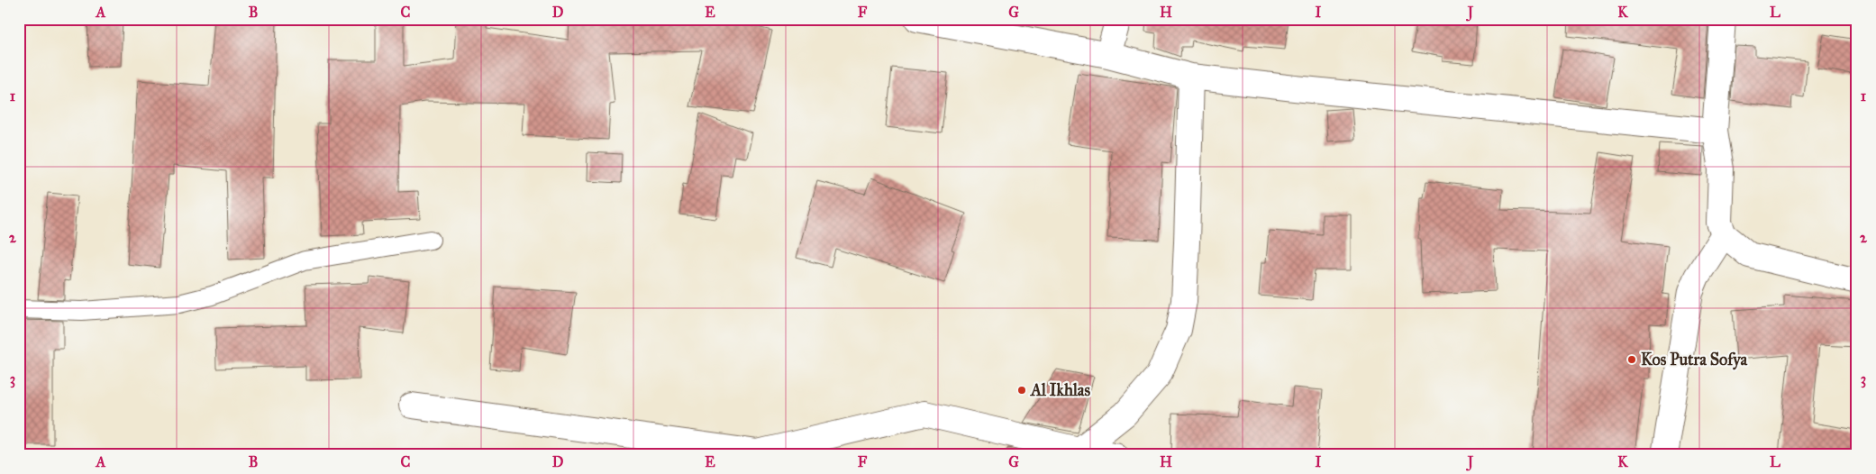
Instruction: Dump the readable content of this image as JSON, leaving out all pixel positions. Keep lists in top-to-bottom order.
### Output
{
  "places": ["Kos Putra Sofya", "Al Ikhlas"],
  "grid": {
    "columns": [
      "A",
      "B",
      "C",
      "D",
      "E",
      "F",
      "G",
      "H",
      "I",
      "J",
      "K",
      "L"
    ],
    "rows": ["1", "2", "3"]
  }
}
